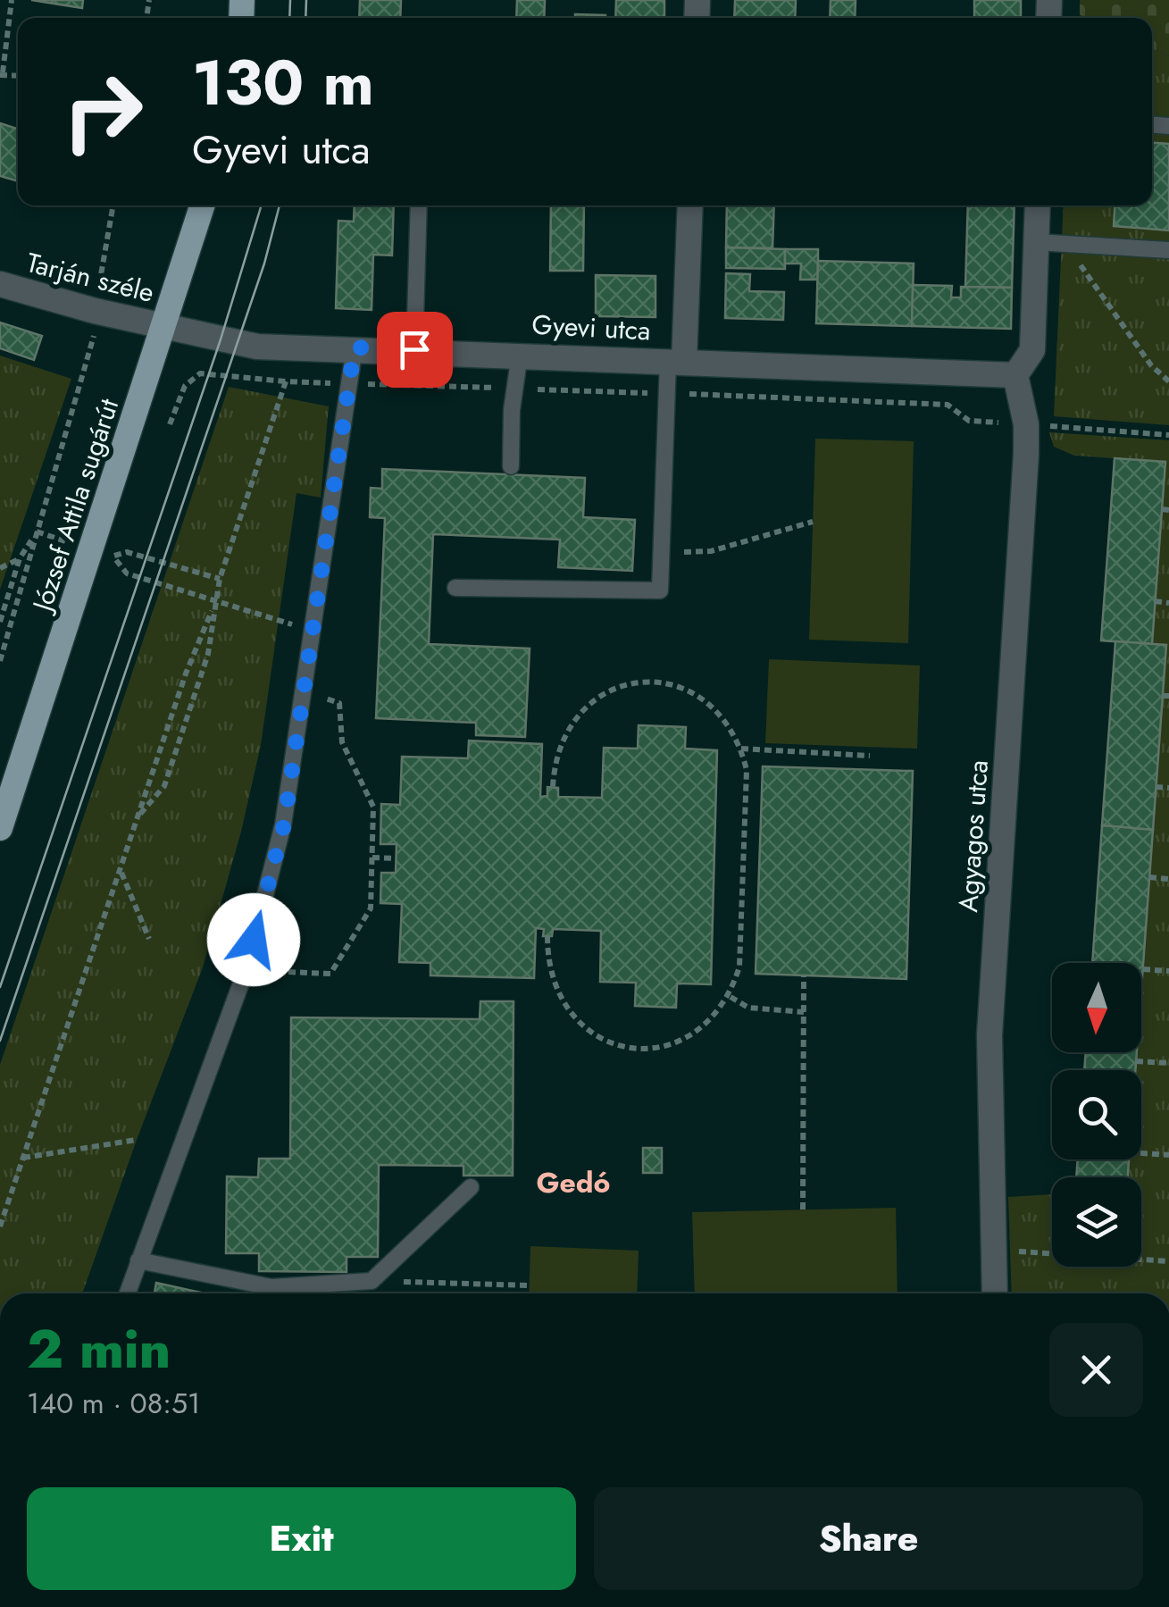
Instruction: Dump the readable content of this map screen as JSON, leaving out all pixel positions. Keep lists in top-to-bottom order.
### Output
{
  "streets": {
    "main road": ["József Attila sugárút"],
    "street": ["Tarján széle", "Gyevi utca", "Agyagos utca"]
  },
  "crossings": [
    ["Tarján széle", "Gyevi utca"],
    ["Tarján széle", "József Attila sugárút"],
    ["Gyevi utca", "József Attila sugárút"],
    ["Gyevi utca", "Agyagos utca"]
  ],
  "districts": ["Gedó"],
  "north": "bottom",
  "page": {
    "turn": ["130 m", "Gyevi utca"],
    "heading": ["2 min", "140 m · 08:51"],
    "buttons": ["Exit", "Share"]
  }
}
